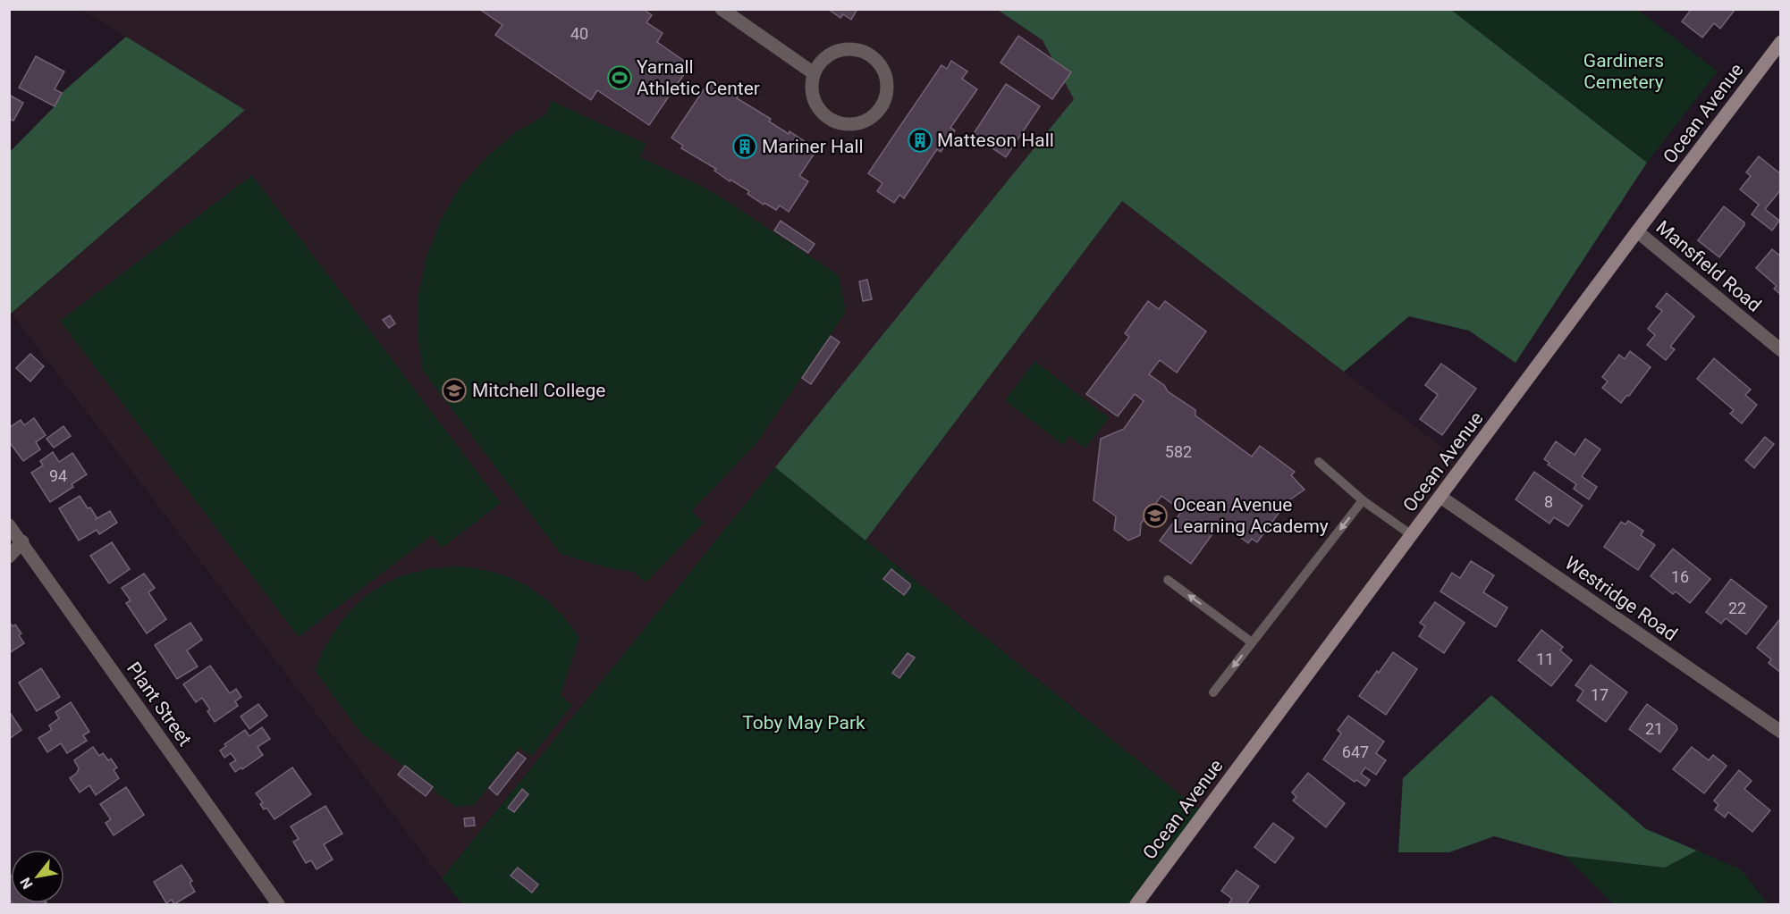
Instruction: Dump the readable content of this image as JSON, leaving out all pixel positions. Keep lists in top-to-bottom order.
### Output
{
  "streets": {
    "main road": ["Ocean Avenue"],
    "street": ["Mansfield Road", "Westridge Road", "Plant Street"]
  },
  "crossings": [
    ["Ocean Avenue", "Mansfield Road"],
    ["Ocean Avenue", "Westridge Road"]
  ],
  "parks": ["Gardiners Cemetery", "Toby May Park"],
  "places": {
    "sports": ["Yarnall Athletic Center"],
    "building": ["Matteson Hall", "Mariner Hall"],
    "school or university": ["Mitchell College", "Ocean Avenue Learning Academy"]
  },
  "house_numbers": [
    "40",
    "582",
    "94",
    "8",
    "16",
    "22",
    "11",
    "17",
    "21",
    "647"
  ],
  "north": "bottom left"
}
